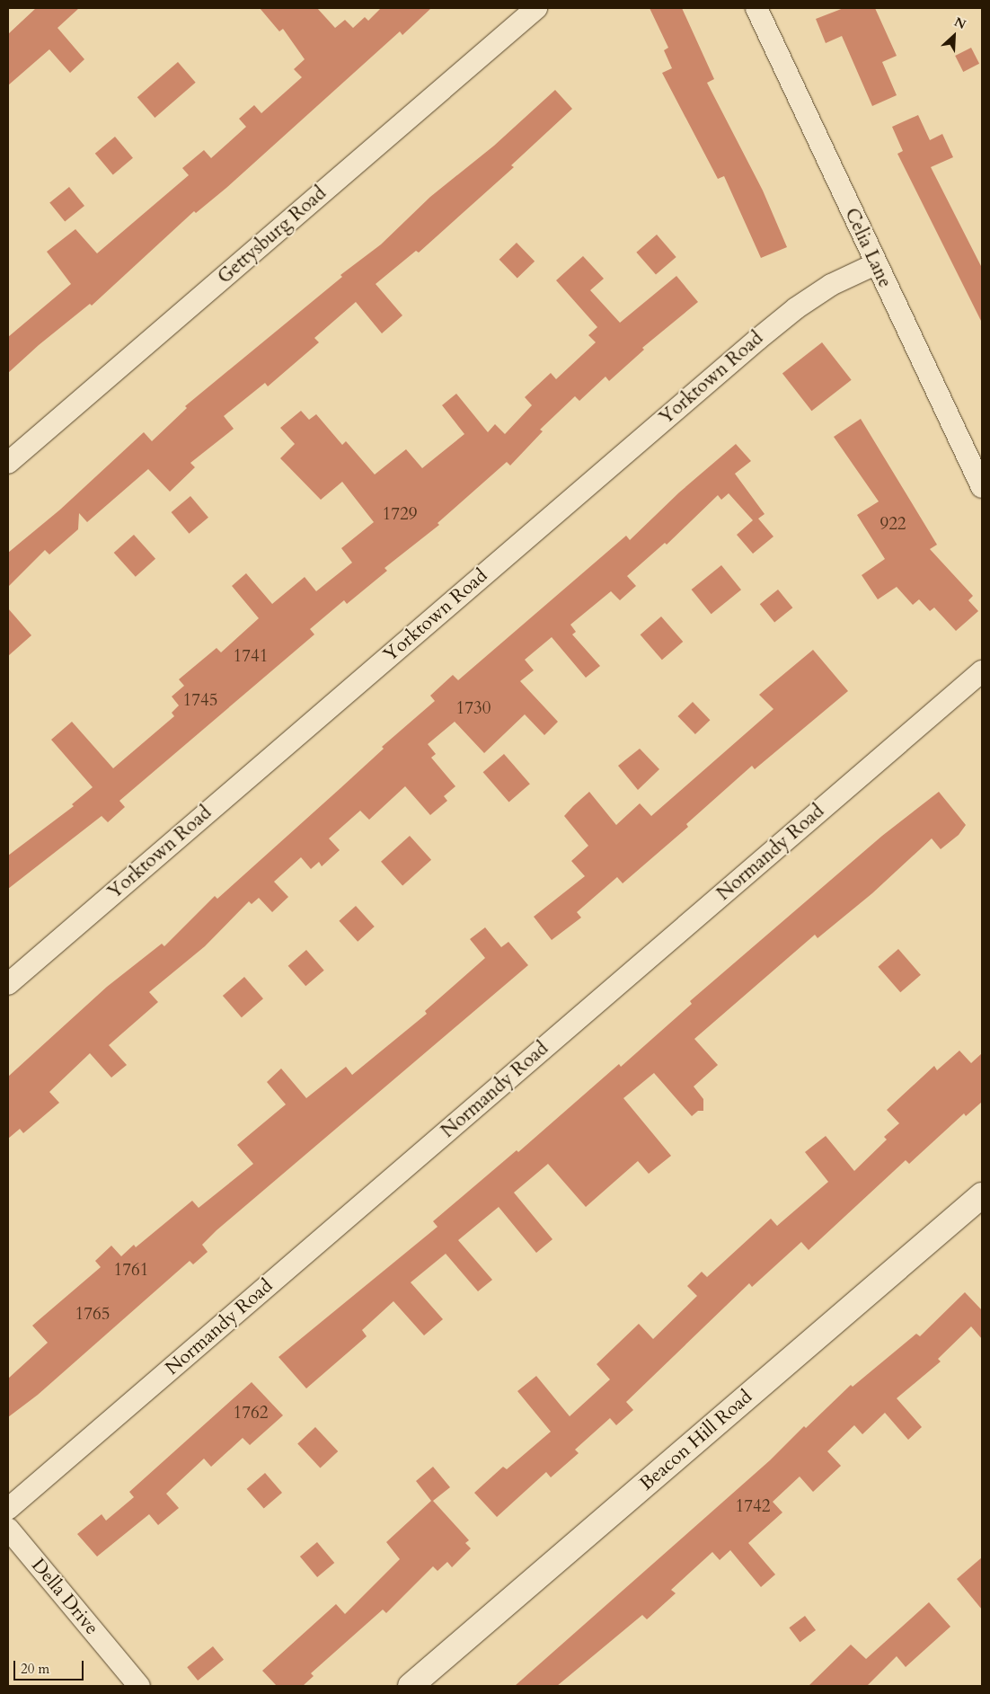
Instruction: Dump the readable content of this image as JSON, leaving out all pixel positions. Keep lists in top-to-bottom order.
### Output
{
  "streets": {
    "street": [
      "Gettysburg Road",
      "Celia Lane",
      "Yorktown Road",
      "Normandy Road",
      "Beacon Hill Road",
      "Della Drive"
    ]
  },
  "crossings": [
    ["Celia Lane", "Yorktown Road"]
  ],
  "house_numbers": [
    "1729",
    "922",
    "1741",
    "1745",
    "1730",
    "1761",
    "1765",
    "1762",
    "1742"
  ],
  "scale_bar": "20 m",
  "north": "top right"
}
